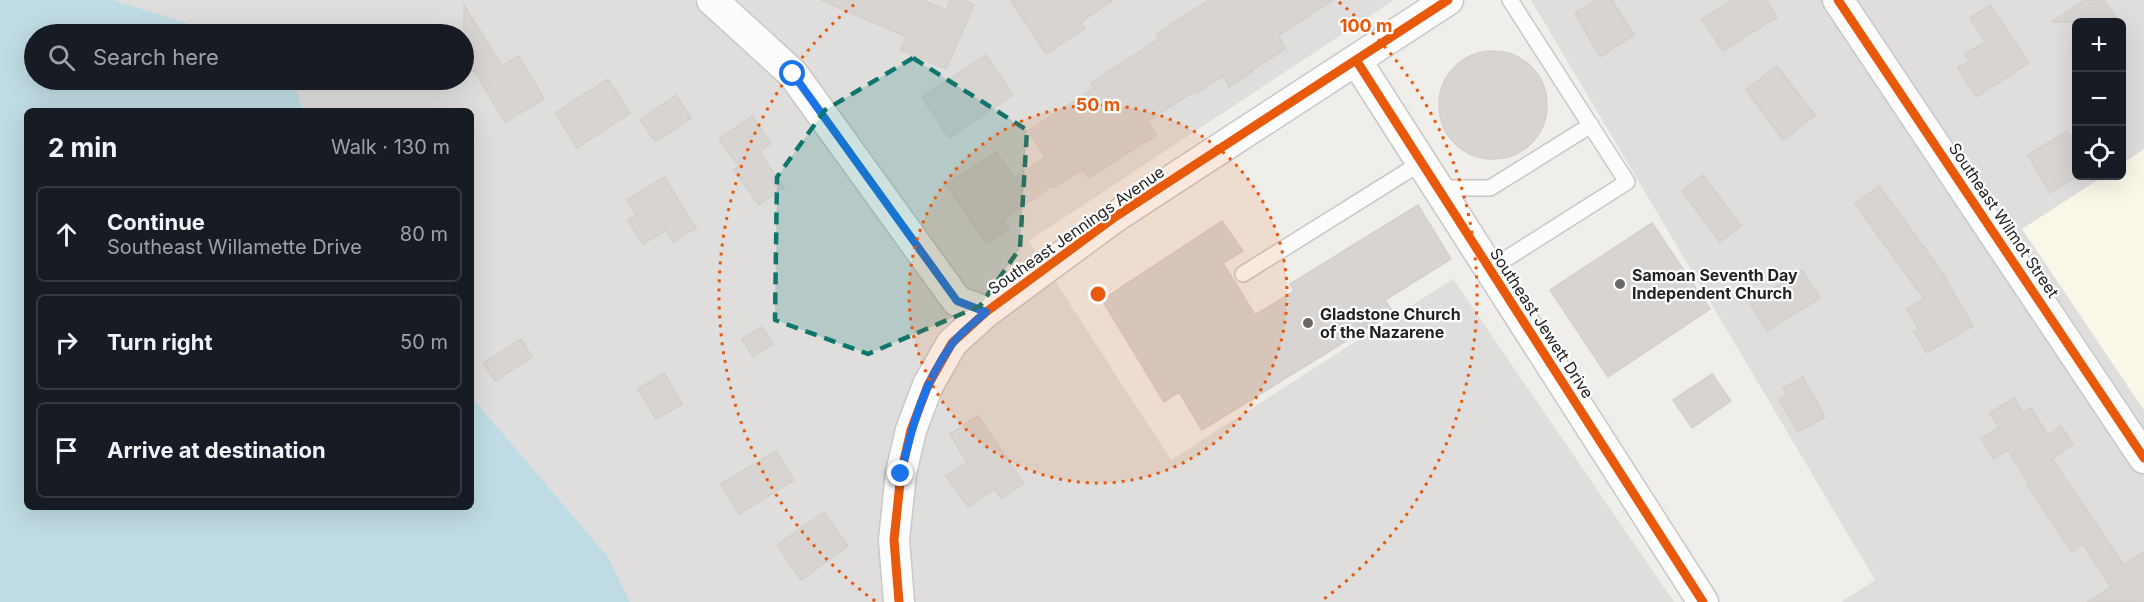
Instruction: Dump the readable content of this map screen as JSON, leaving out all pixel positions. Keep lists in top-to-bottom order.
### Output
{
  "streets": {
    "street": ["Southeast Wilmot Street", "Southeast Jennings Avenue", "Southeast Jewett Drive"]
  },
  "crossings": [
    ["Southeast Jennings Avenue", "Southeast Jewett Drive"]
  ],
  "places": ["Samoan Seventh Day Independent Church", "Gladstone Church of the Nazarene"],
  "page": {
    "map_buttons": ["+", "−"],
    "search": "Search here",
    "heading": ["2 min", "Walk · 130 m"],
    "list": [
      ["Continue", "Southeast Willamette Drive", "80 m"],
      ["Turn right", "50 m"],
      "Arrive at destination"
    ]
  },
  "rings": ["100 m", "50 m"]
}
